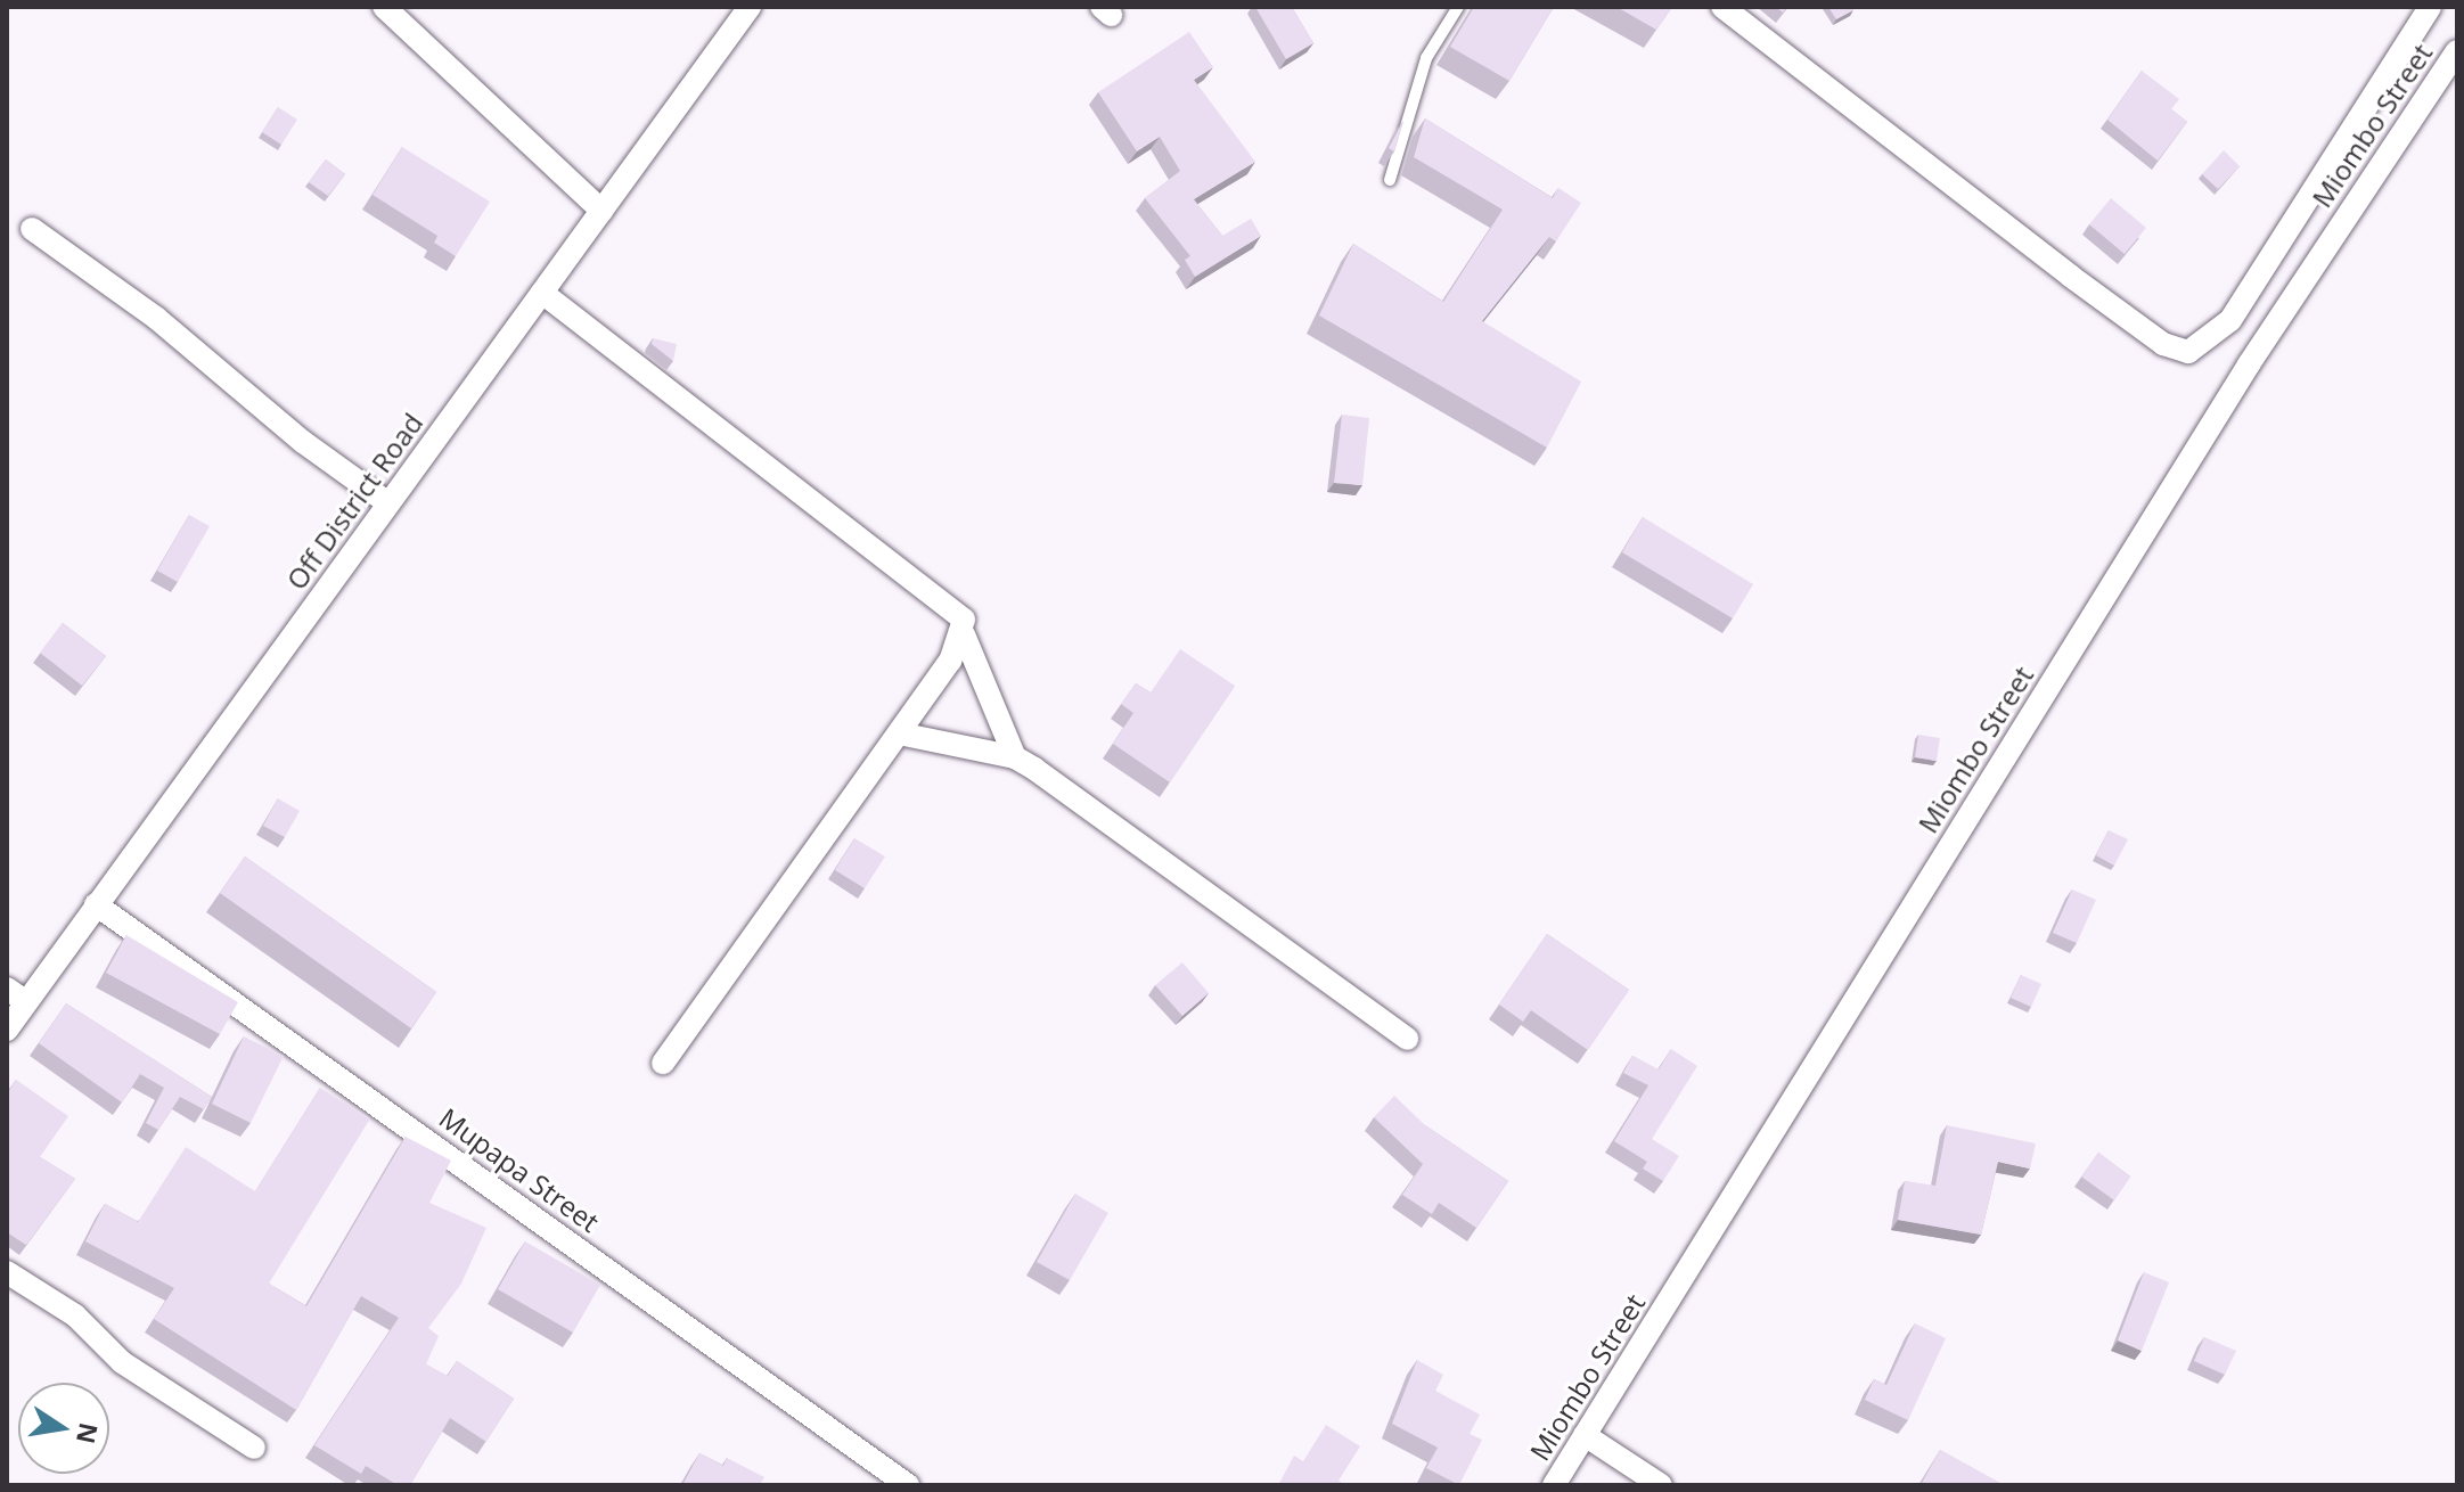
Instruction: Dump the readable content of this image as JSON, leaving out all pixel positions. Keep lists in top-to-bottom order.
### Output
{
  "streets": {
    "street": ["Miombo Street", "Off District Road", "Mupapa Street"]
  },
  "crossings": [
    ["Off District Road", "Mupapa Street"]
  ],
  "north": "right"
}
